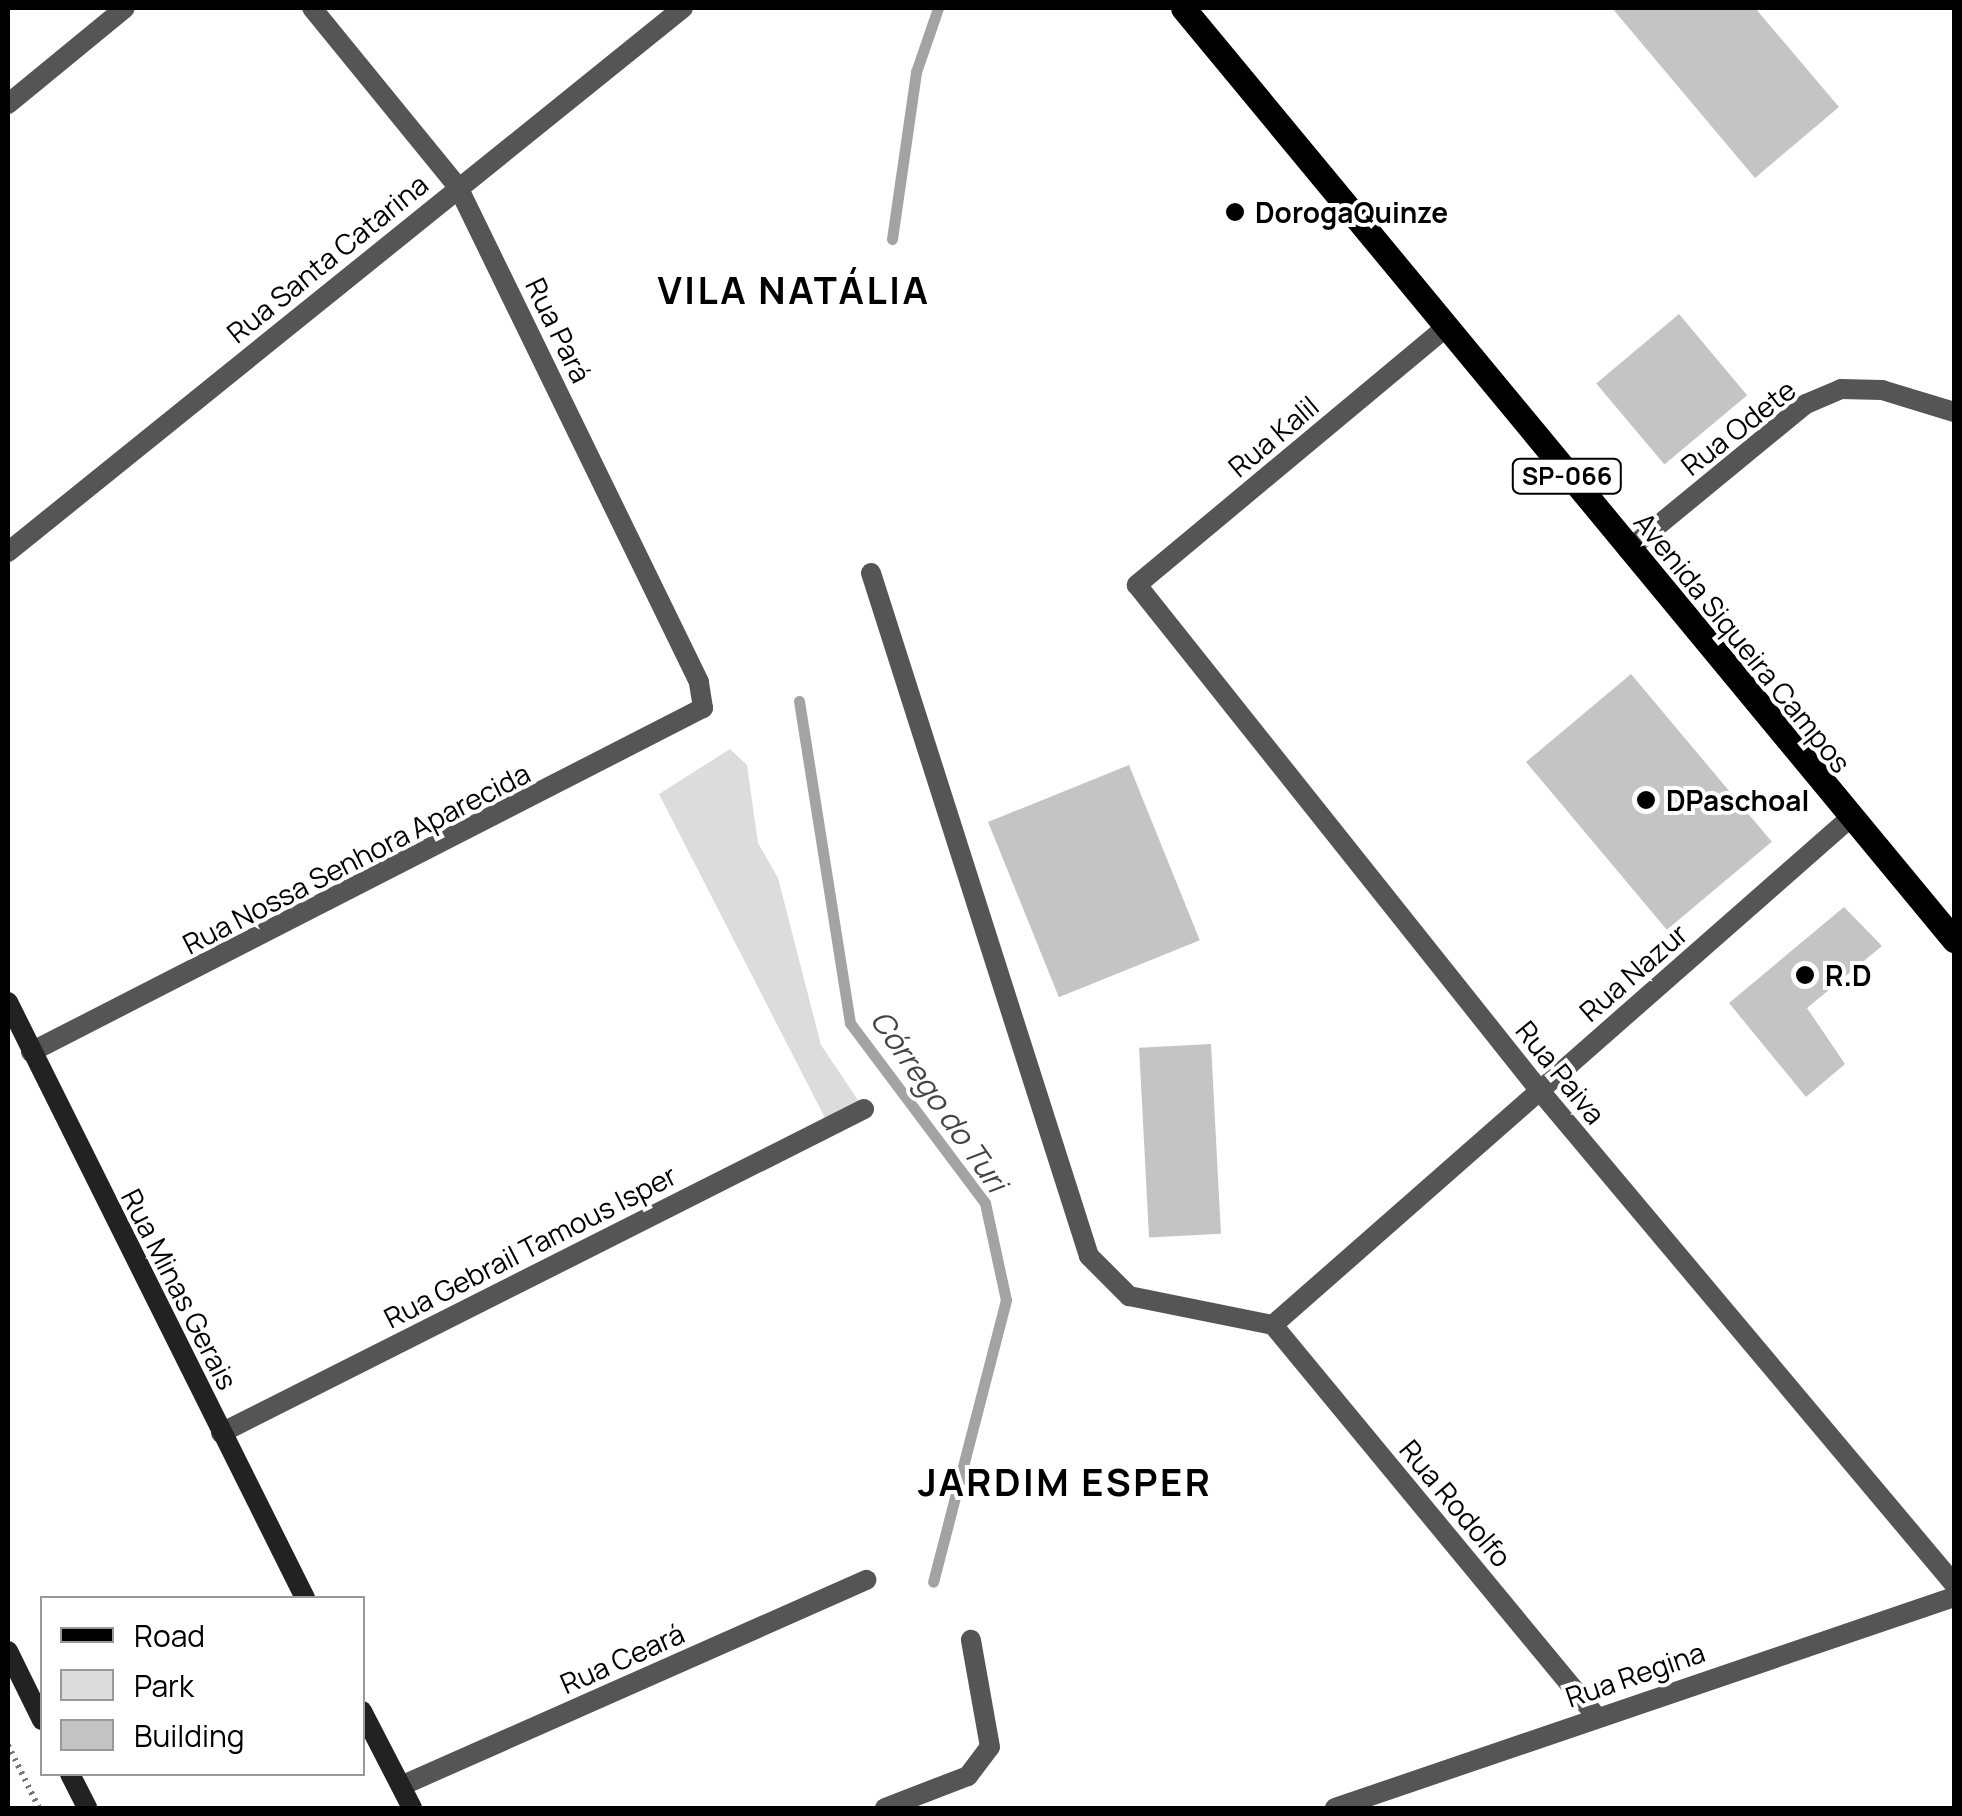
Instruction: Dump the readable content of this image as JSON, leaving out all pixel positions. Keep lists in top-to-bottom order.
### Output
{
  "streets": {
    "main road": ["SP-066", "Avenida Siqueira Campos"],
    "street": [
      "Rua Santa Catarina",
      "Rua Pará",
      "Rua Odete",
      "Rua Kalil",
      "Rua Nossa Senhora Aparecida",
      "Rua Nazur",
      "Rua Paiva",
      "Rua Gebrail Tamous Isper",
      "Rua Minas Gerais",
      "Rua Rodolfo",
      "Rua Ceará",
      "Rua Regina"
    ]
  },
  "crossings": [
    ["Rua Santa Catarina", "Rua Pará"],
    ["Rua Pará", "Rua Nossa Senhora Aparecida"],
    ["Rua Odete", "Avenida Siqueira Campos"],
    ["Rua Kalil", "Avenida Siqueira Campos"],
    ["Rua Kalil", "Rua Paiva"],
    ["Avenida Siqueira Campos", "Rua Nazur"],
    ["Rua Nossa Senhora Aparecida", "Rua Minas Gerais"],
    ["Rua Nazur", "Rua Paiva"],
    ["Rua Nazur", "Rua Rodolfo"],
    ["Rua Gebrail Tamous Isper", "Rua Minas Gerais"],
    ["Rua Rodolfo", "Rua Regina"]
  ],
  "districts": ["VILA NATÁLIA", "JARDIM ESPER"],
  "water": ["Córrego do Turi"],
  "places": ["DorogaQuinze", "DPaschoal", "R.D"],
  "legend": ["Road", "Park", "Building"]
}
